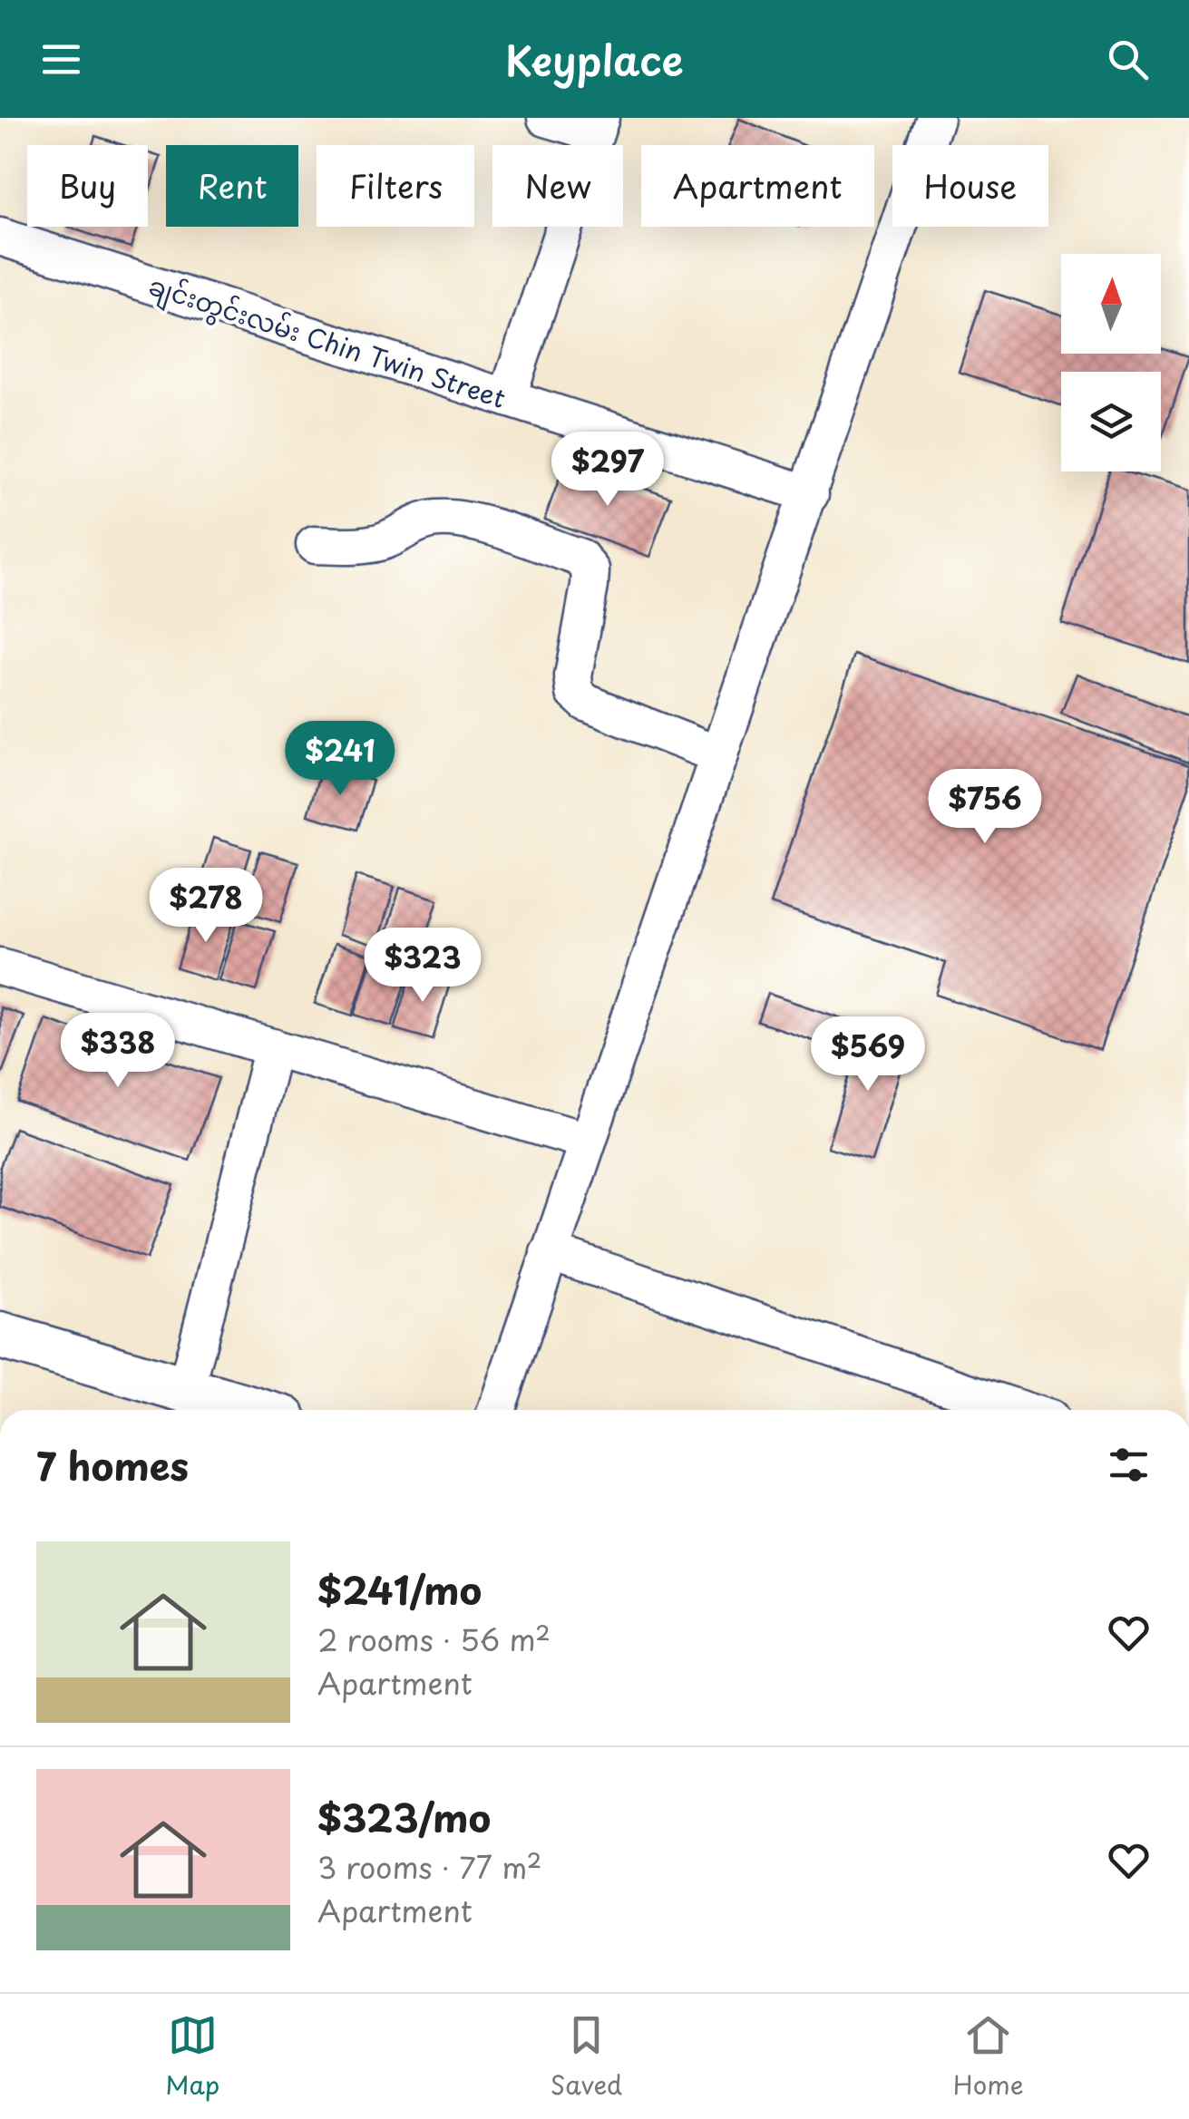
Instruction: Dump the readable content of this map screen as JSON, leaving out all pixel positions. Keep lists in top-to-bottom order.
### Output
{
  "streets": {
    "street": ["ချင်းတွင်းလမ်း Chin Twin Street"]
  },
  "north": "top",
  "page": {
    "header": "Keyplace",
    "chip": [
      "Buy",
      "Rent",
      "Filters",
      "New",
      "Apartment",
      "House"
    ],
    "price": [
      "$297",
      "$241",
      "$756",
      "$278",
      "$323",
      "$338",
      "$569"
    ],
    "heading": "7 homes",
    "list": [
      {
        "name": "$241/mo",
        "note": "2 rooms · 56 m² · Apartment"
      },
      {
        "name": "$323/mo",
        "note": "3 rooms · 77 m² · Apartment"
      }
    ],
    "tabs": ["Map", "Saved", "Home"]
  }
}
